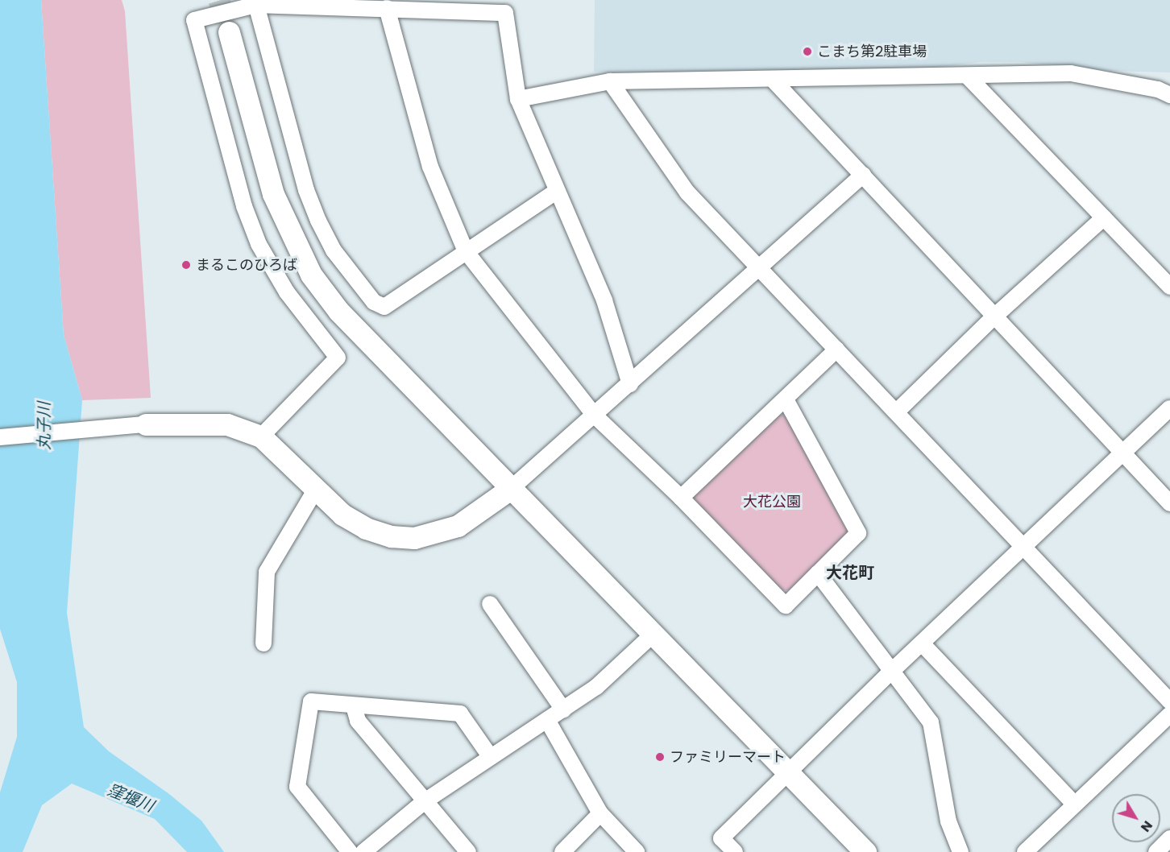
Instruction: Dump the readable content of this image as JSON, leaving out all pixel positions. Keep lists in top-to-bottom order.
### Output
{
  "districts": ["大花町"],
  "water": ["丸子川", "窪堰川"],
  "parks": ["大花公園"],
  "places": ["こまち第2駐車場", "まるこのひろば", "ファミリーマート"],
  "north": "bottom right"
}
